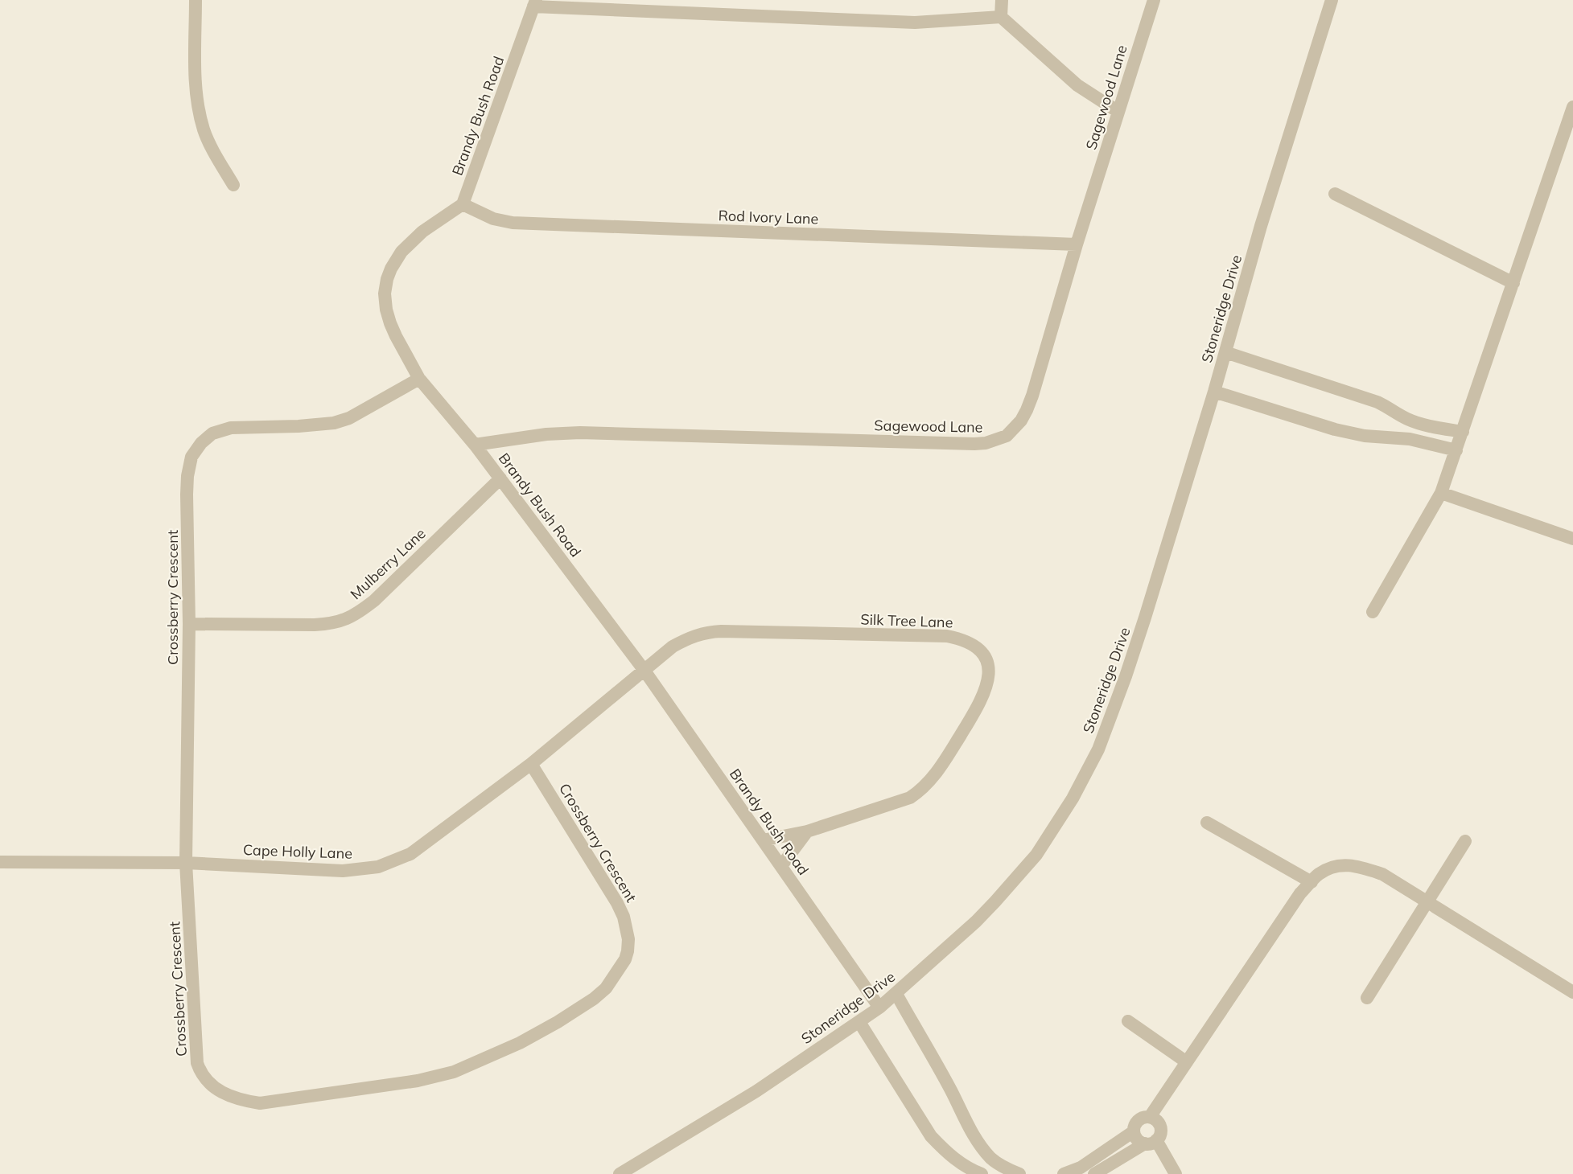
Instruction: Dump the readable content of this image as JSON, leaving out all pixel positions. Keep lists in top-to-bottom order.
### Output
{
  "streets": {
    "street": [
      "Sagewood Lane",
      "Brandy Bush Road",
      "Rod Ivory Lane",
      "Stoneridge Drive",
      "Mulberry Lane",
      "Crossberry Crescent",
      "Silk Tree Lane",
      "Cape Holly Lane"
    ]
  },
  "crossings": [
    ["Sagewood Lane", "Brandy Bush Road"],
    ["Sagewood Lane", "Rod Ivory Lane"],
    ["Brandy Bush Road", "Rod Ivory Lane"],
    ["Brandy Bush Road", "Stoneridge Drive"],
    ["Brandy Bush Road", "Mulberry Lane"],
    ["Brandy Bush Road", "Crossberry Crescent"],
    ["Brandy Bush Road", "Silk Tree Lane"],
    ["Brandy Bush Road", "Cape Holly Lane"],
    ["Mulberry Lane", "Crossberry Crescent"],
    ["Crossberry Crescent", "Cape Holly Lane"],
    ["Silk Tree Lane", "Cape Holly Lane"]
  ]
}
